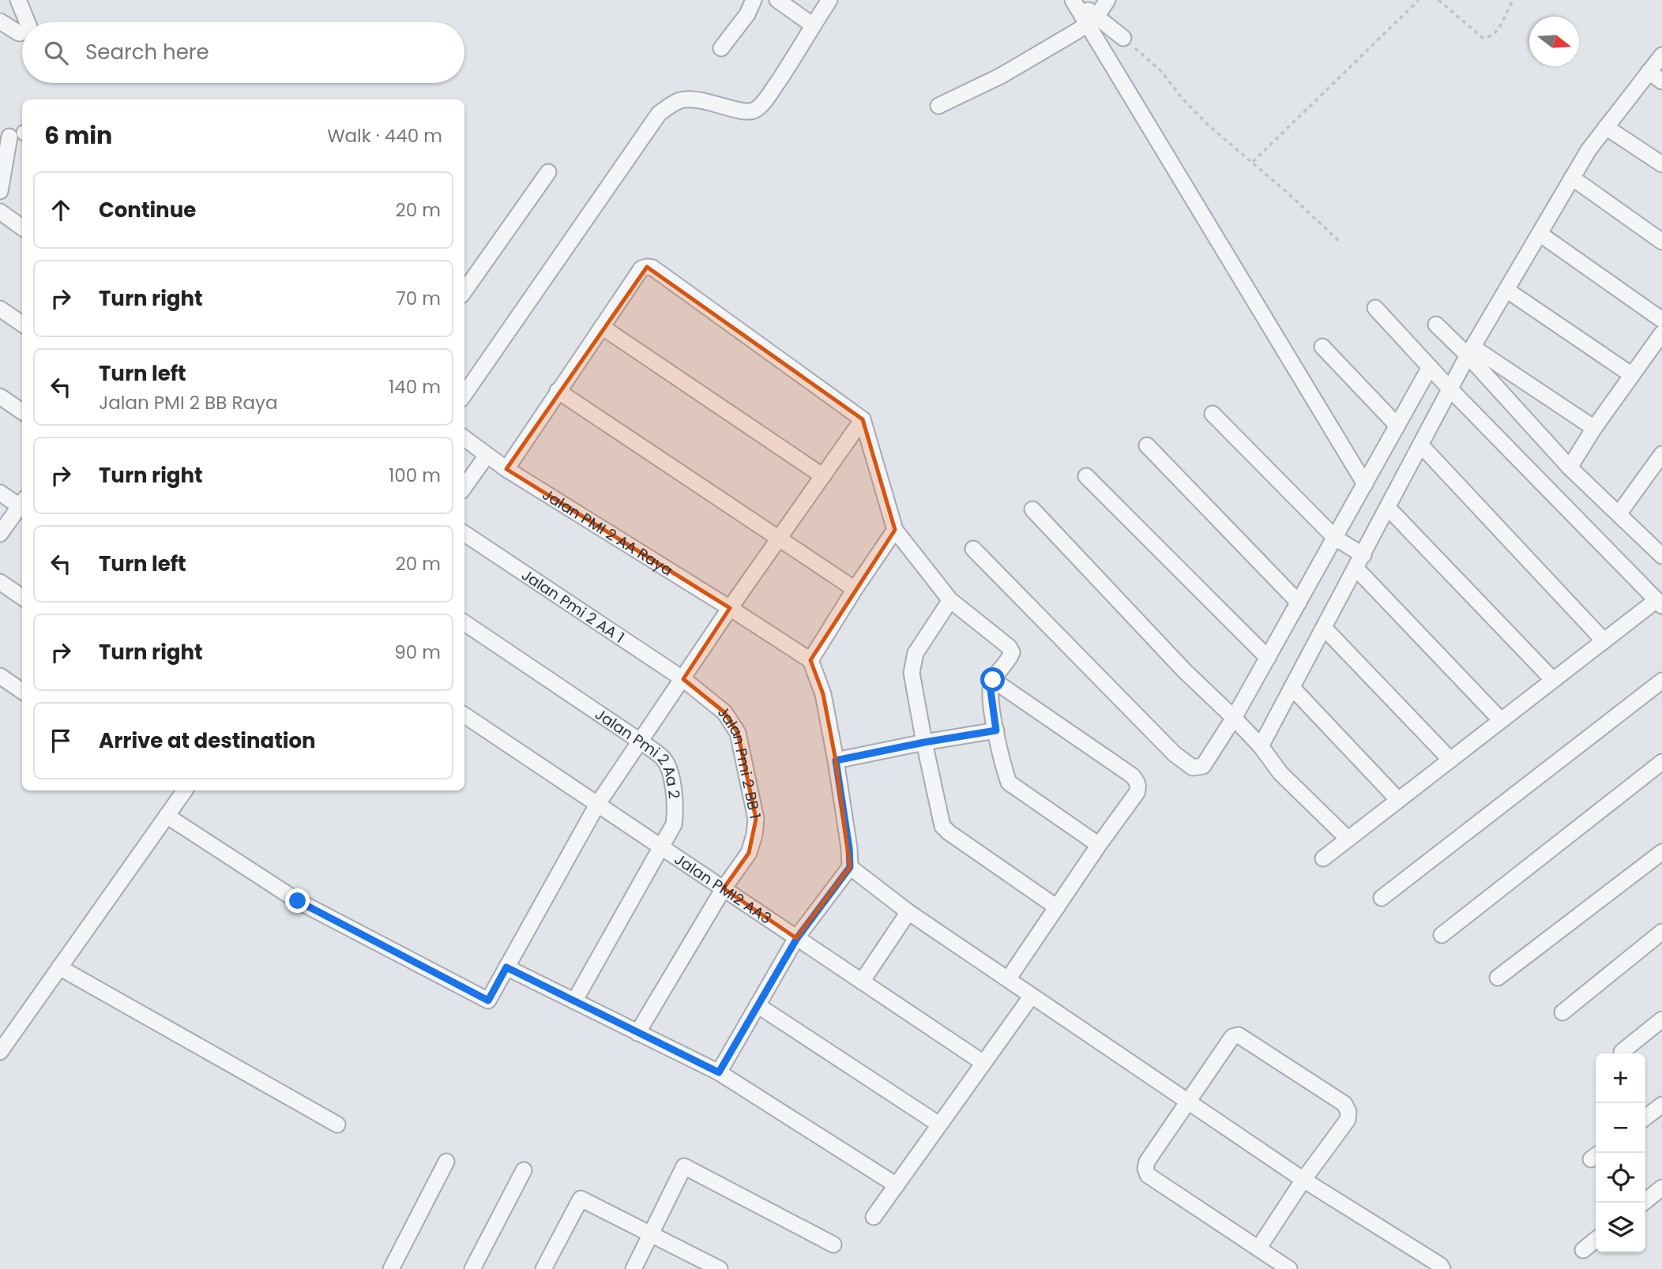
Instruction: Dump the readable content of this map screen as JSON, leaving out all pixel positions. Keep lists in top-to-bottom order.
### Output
{
  "streets": {
    "street": [
      "Jalan PMI 2 AA Raya",
      "Jalan Pmi 2 AA 1",
      "Jalan Pmi 2 Aa 2",
      "Jalan Pmi 2 BB 1",
      "Jalan PMI2 AA3"
    ]
  },
  "crossings": [
    ["Jalan Pmi 2 AA 1", "Jalan Pmi 2 BB 1"],
    ["Jalan Pmi 2 Aa 2", "Jalan PMI2 AA3"],
    ["Jalan Pmi 2 BB 1", "Jalan PMI2 AA3"]
  ],
  "north": "right",
  "page": {
    "search": "Search here",
    "heading": ["6 min", "Walk · 440 m"],
    "list": [
      ["Continue", "20 m"],
      ["Turn right", "70 m"],
      ["Turn left", "Jalan PMI 2 BB Raya", "140 m"],
      ["Turn right", "100 m"],
      ["Turn left", "20 m"],
      ["Turn right", "90 m"],
      "Arrive at destination"
    ],
    "map_buttons": ["+", "−"]
  }
}
